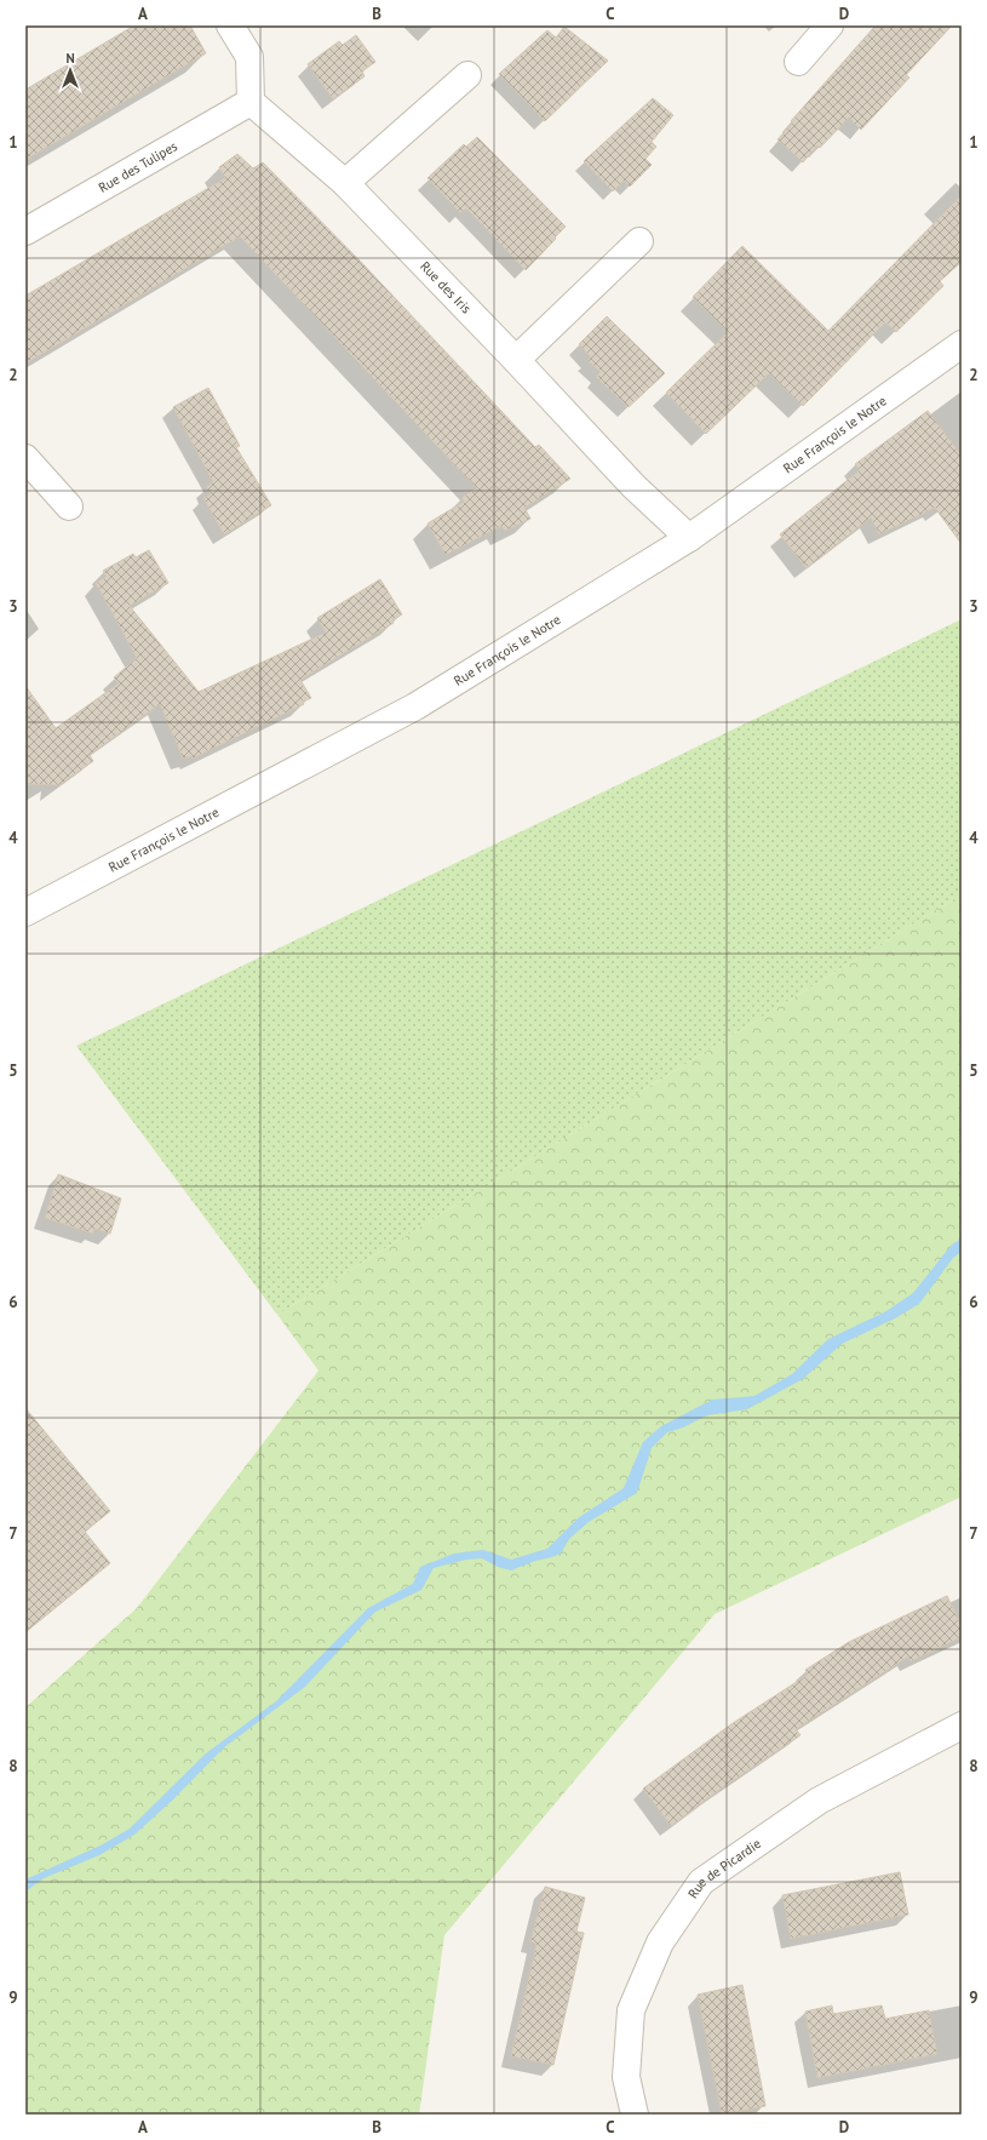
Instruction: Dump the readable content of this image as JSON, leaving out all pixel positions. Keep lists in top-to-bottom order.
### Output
{
  "streets": {
    "street": [
      "Rue des Tulipes",
      "Rue des Iris",
      "Rue François le Notre",
      "Rue de Picardie"
    ]
  },
  "crossings": [
    ["Rue des Tulipes", "Rue des Iris"],
    ["Rue des Iris", "Rue François le Notre"]
  ],
  "north": "top",
  "grid": {
    "columns": [
      "A",
      "B",
      "C",
      "D"
    ],
    "rows": [
      "1",
      "2",
      "3",
      "4",
      "5",
      "6",
      "7",
      "8",
      "9"
    ]
  }
}
